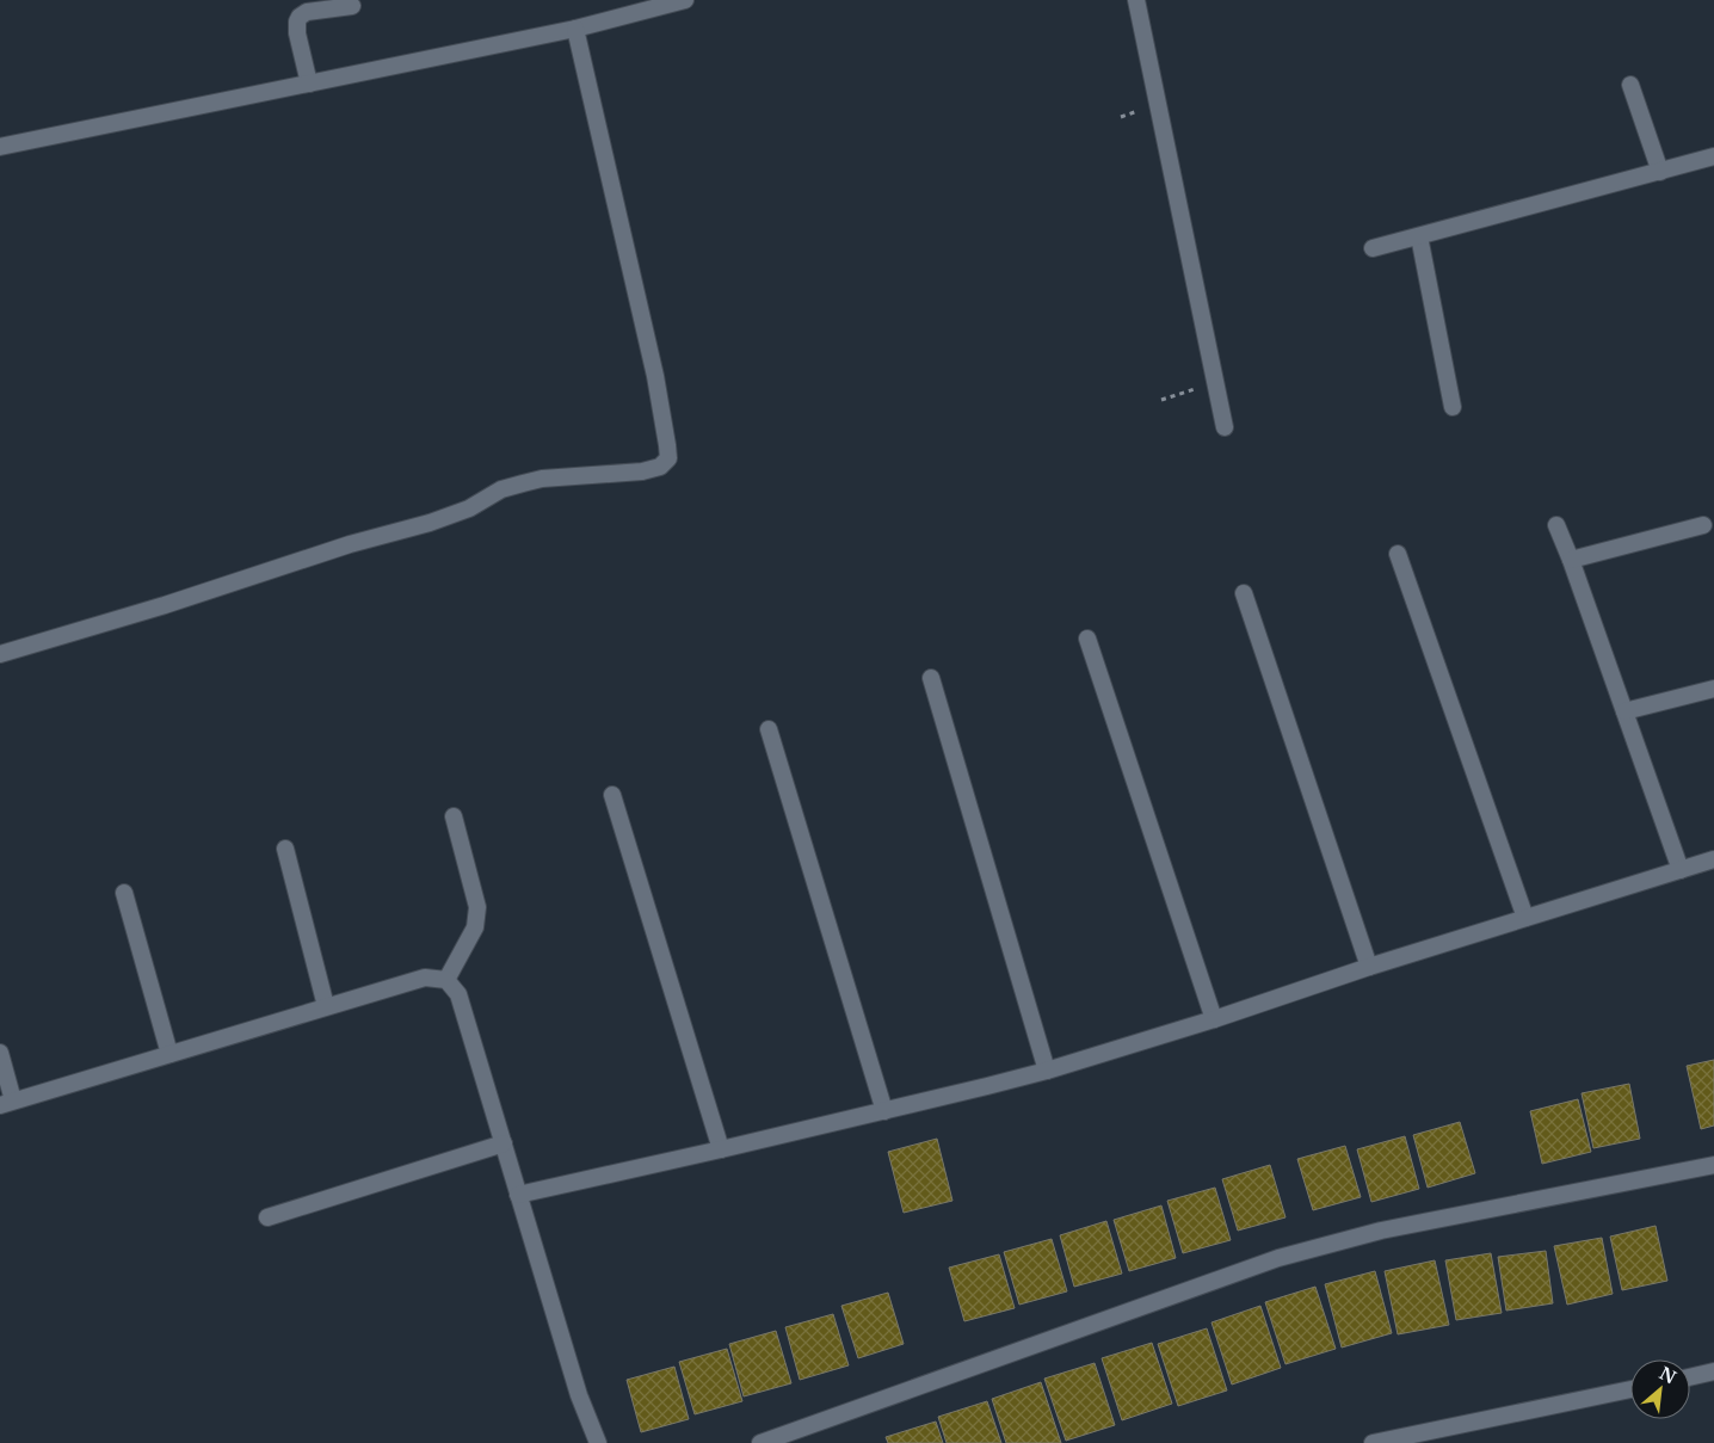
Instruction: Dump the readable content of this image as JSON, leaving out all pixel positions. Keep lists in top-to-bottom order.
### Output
{
  "north": "top right"
}
